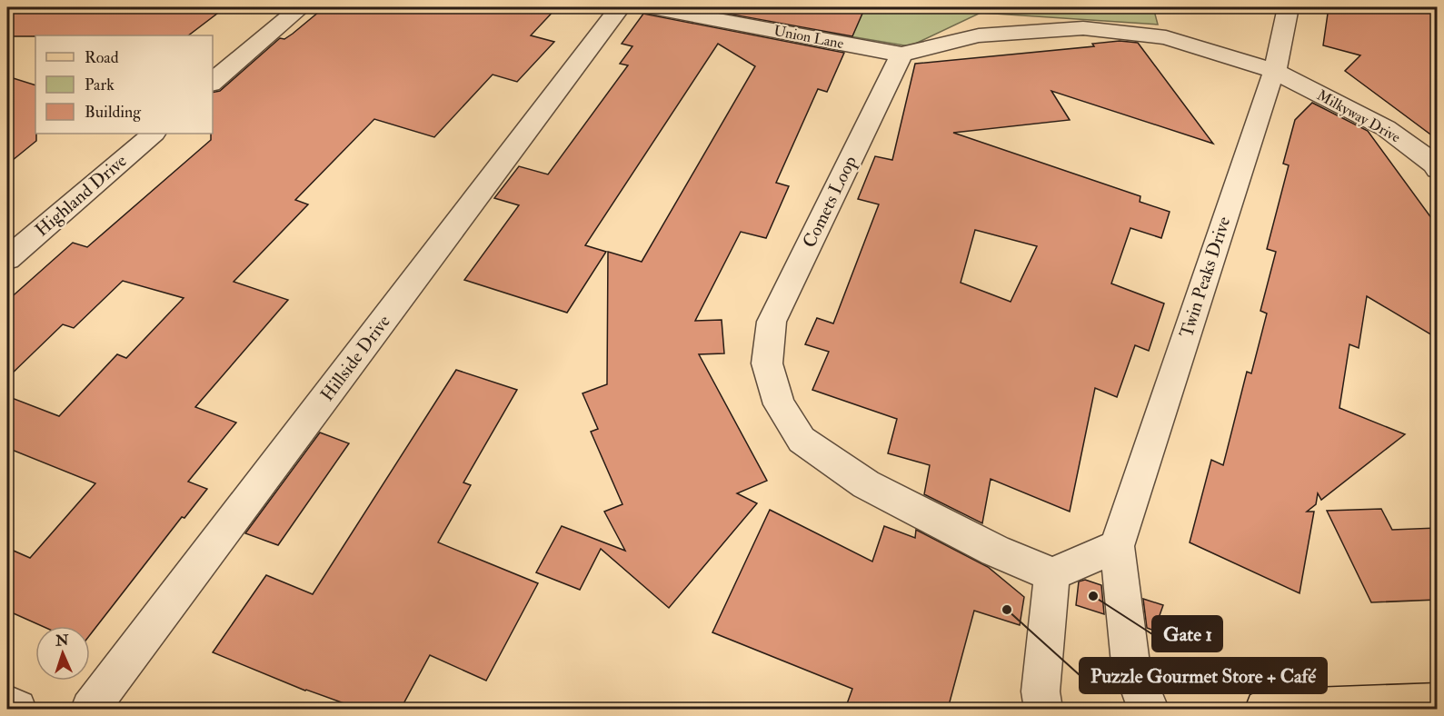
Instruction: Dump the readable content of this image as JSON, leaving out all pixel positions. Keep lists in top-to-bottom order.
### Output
{
  "streets": {
    "street": [
      "Union Lane",
      "Milkyway Drive",
      "Highland Drive",
      "Comets Loop",
      "Twin Peaks Drive",
      "Hillside Drive"
    ]
  },
  "crossings": [
    ["Union Lane", "Comets Loop"],
    ["Milkyway Drive", "Twin Peaks Drive"]
  ],
  "places": ["Gate 1", "Puzzle Gourmet Store + Café"],
  "legend": ["Road", "Park", "Building"],
  "north": "top"
}
